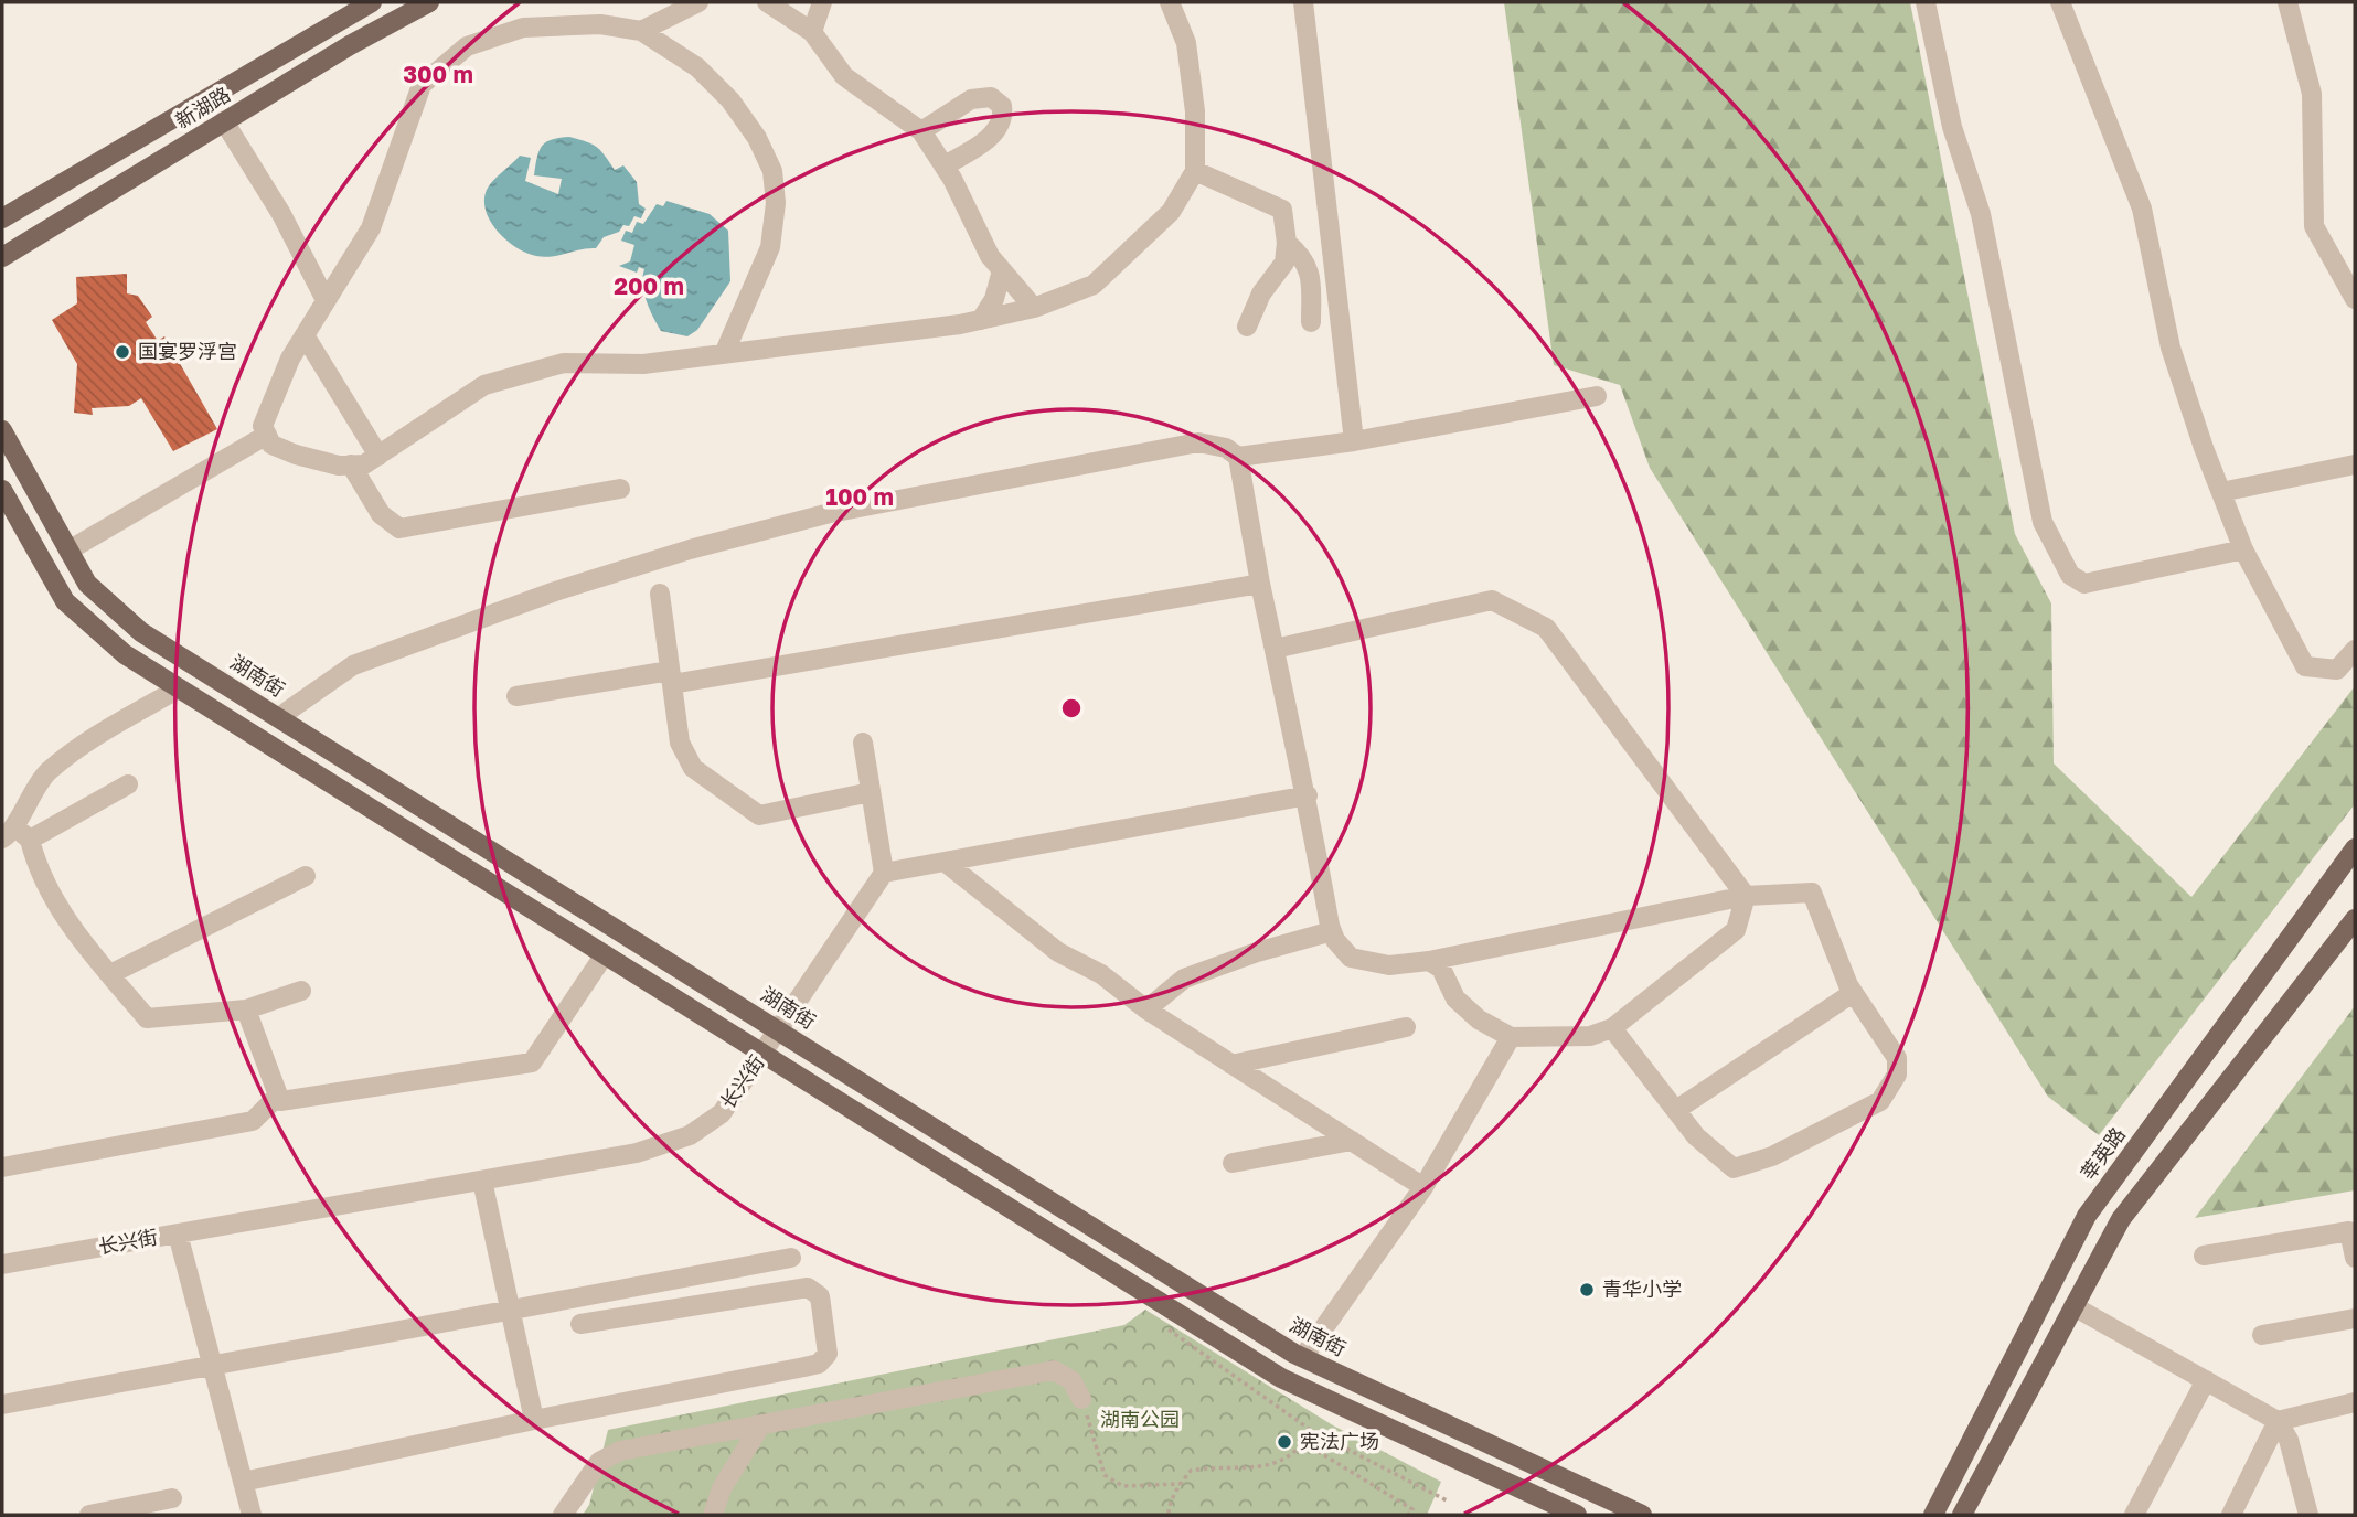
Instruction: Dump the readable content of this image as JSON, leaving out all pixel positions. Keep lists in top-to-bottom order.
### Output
{
  "streets": {
    "main road": ["新湖路", "湖南街", "莘英路"],
    "street": ["长兴街"]
  },
  "crossings": [
    ["湖南街", "长兴街"]
  ],
  "parks": ["湖南公园"],
  "places": ["国宴罗浮宫", "青华小学", "宪法广场"],
  "rings": ["300 m", "200 m", "100 m"]
}
